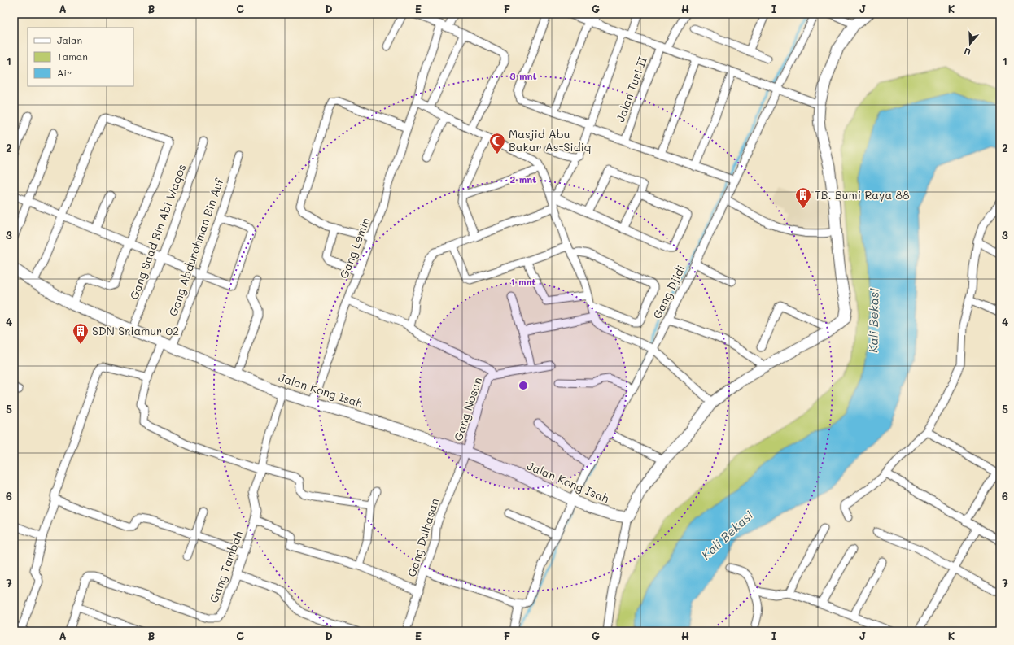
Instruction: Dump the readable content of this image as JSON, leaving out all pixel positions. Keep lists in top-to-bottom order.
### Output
{
  "streets": {
    "street": [
      "Jalan Turi II",
      "Gang Saad Bin Abi Waqos",
      "Gang Abdurohman Bin Auf",
      "Gang Lemin",
      "Gang Djidi",
      "Jalan Kong Isah",
      "Gang Nosan",
      "Gang Dulhasan",
      "Gang Tambah"
    ]
  },
  "crossings": [
    ["Gang Saad Bin Abi Waqos", "Jalan Kong Isah"],
    ["Gang Abdurohman Bin Auf", "Jalan Kong Isah"],
    ["Gang Abdurohman Bin Auf", "Gang Tambah"],
    ["Gang Lemin", "Jalan Kong Isah"],
    ["Gang Djidi", "Jalan Kong Isah"],
    ["Jalan Kong Isah", "Gang Nosan"],
    ["Jalan Kong Isah", "Gang Dulhasan"],
    ["Jalan Kong Isah", "Gang Tambah"],
    ["Gang Nosan", "Gang Dulhasan"]
  ],
  "water": ["Kali Bekasi"],
  "places": {
    "mosque": ["Masjid Abu Bakar As-Sidiq"],
    "building": ["TB. Bumi Raya 88", "SDN Sriamur 02"]
  },
  "legend": ["Jalan", "Taman", "Air"],
  "north": "bottom",
  "grid": {
    "columns": [
      "A",
      "B",
      "C",
      "D",
      "E",
      "F",
      "G",
      "H",
      "I",
      "J",
      "K"
    ],
    "rows": [
      "1",
      "2",
      "3",
      "4",
      "5",
      "6",
      "7"
    ]
  },
  "rings": ["3 mnt", "2 mnt", "1 mnt"]
}
